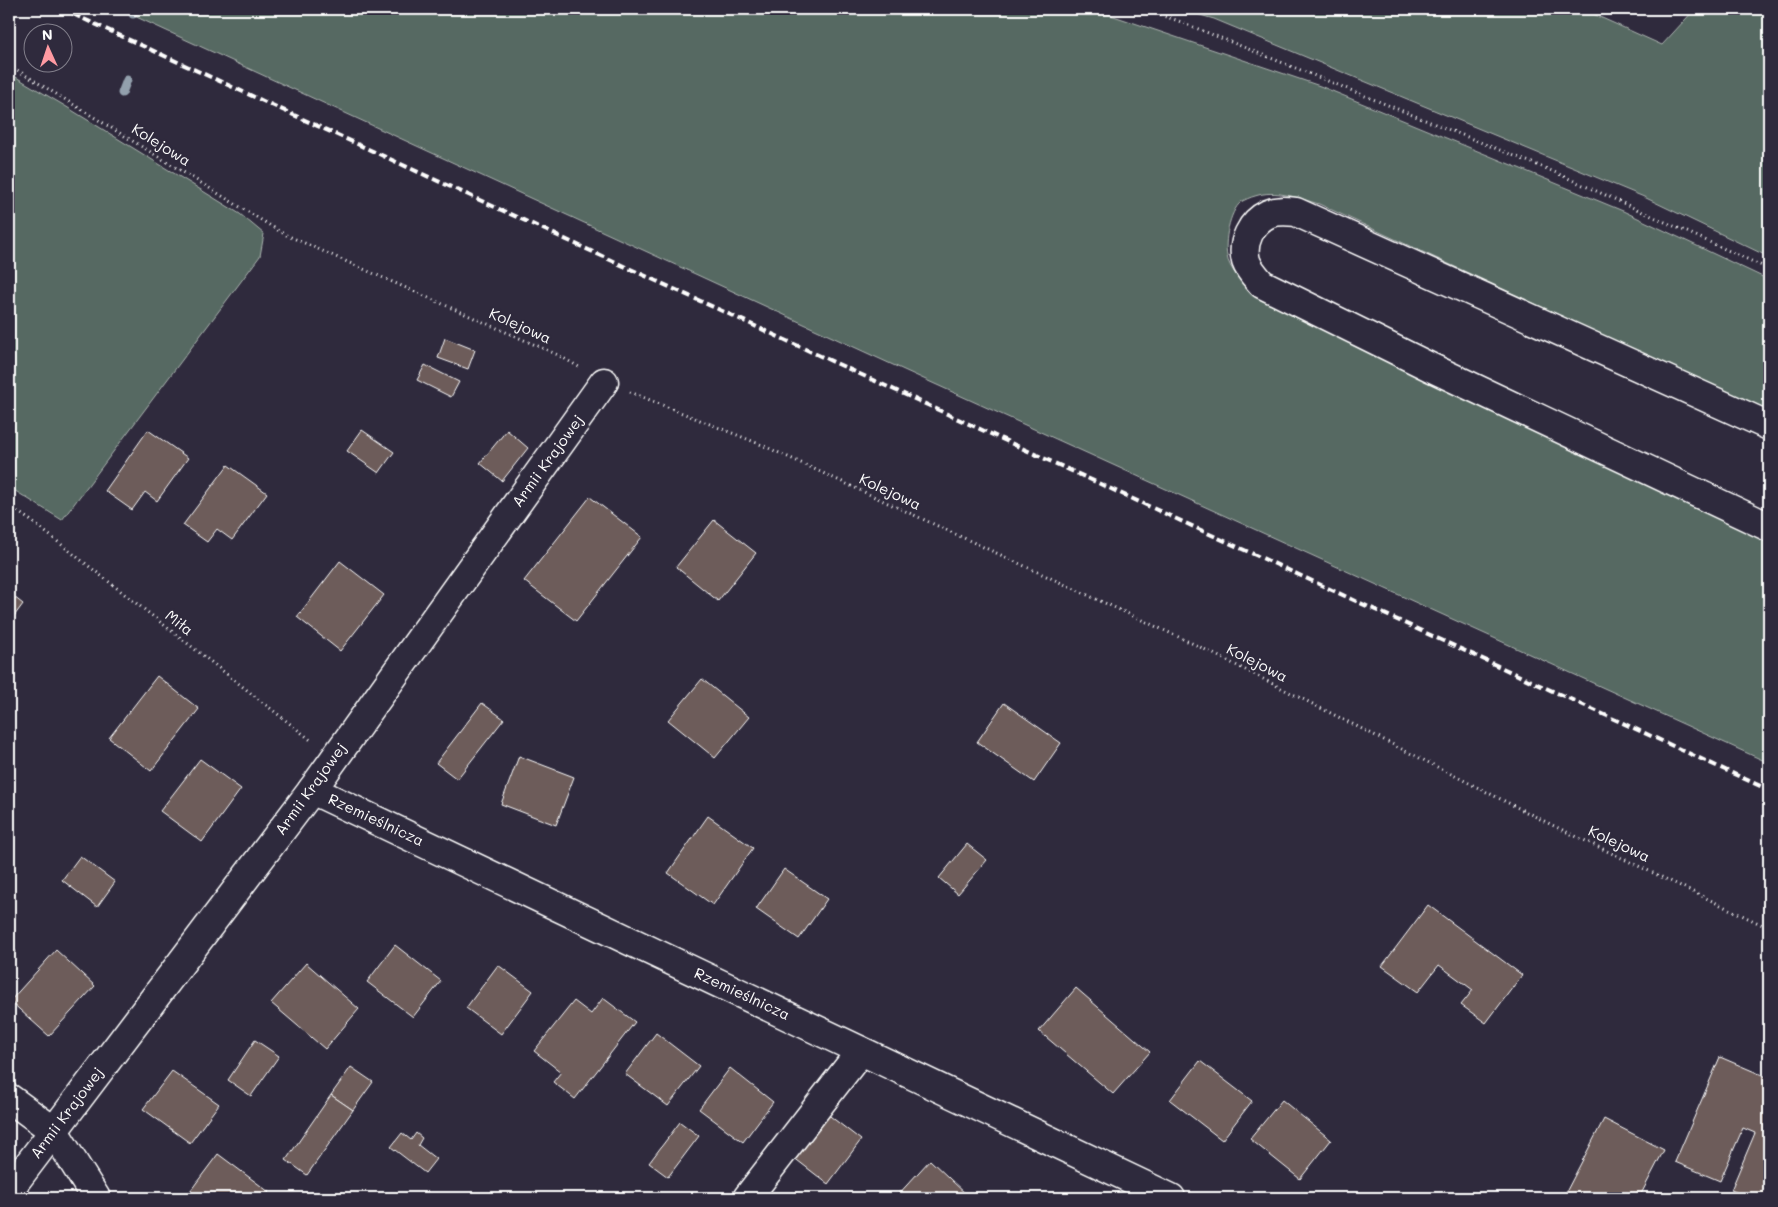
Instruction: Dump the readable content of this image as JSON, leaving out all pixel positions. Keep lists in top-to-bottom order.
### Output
{
  "streets": {
    "street": ["Armii Krajowej", "Rzemieślnicza"],
    "path": ["Kolejowa", "Miła"]
  },
  "crossings": [
    ["Kolejowa", "Armii Krajowej"],
    ["Armii Krajowej", "Miła"],
    ["Armii Krajowej", "Rzemieślnicza"]
  ],
  "north": "top"
}
